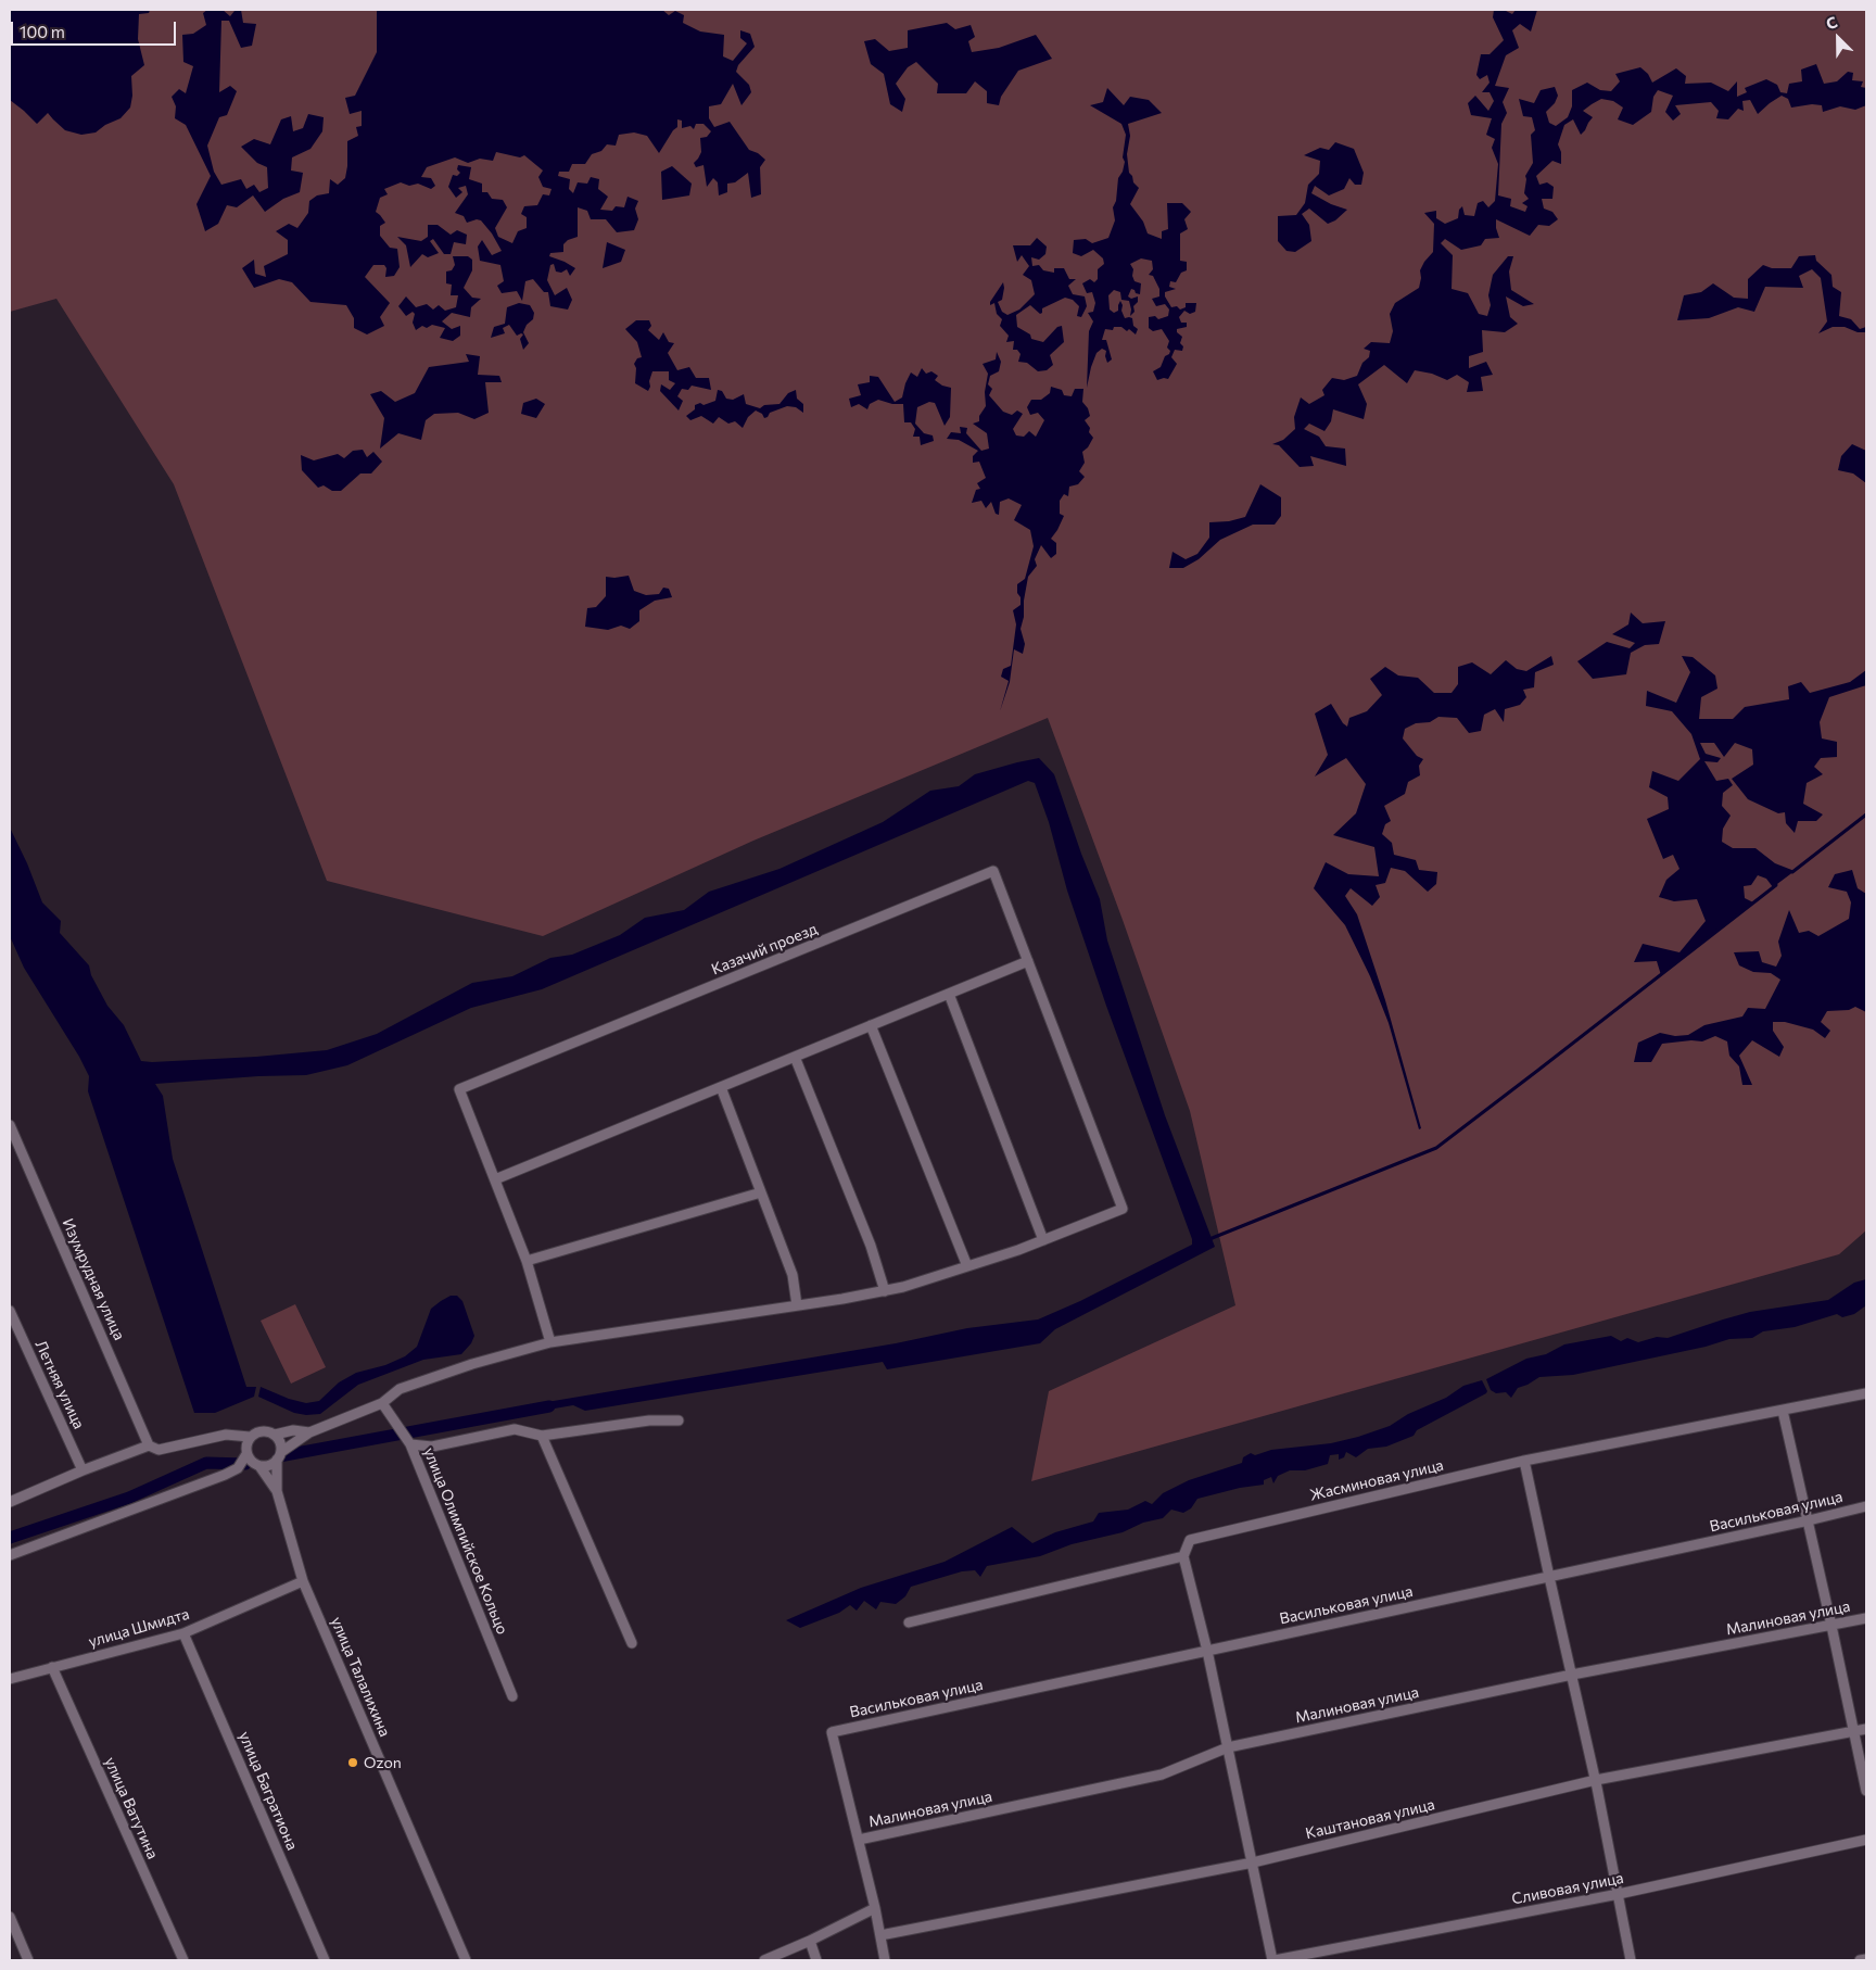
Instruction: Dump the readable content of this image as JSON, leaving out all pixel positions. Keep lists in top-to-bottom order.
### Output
{
  "streets": {
    "street": [
      "Казачий проезд",
      "Изумрудная улица",
      "Летняя улица",
      "Жасминовая улица",
      "Васильковая улица",
      "улица Олимпийское Кольцо",
      "Малиновая улица",
      "улица Шмидта",
      "улица Талалихина",
      "улица Багратиона",
      "улица Ватутина",
      "Каштановая улица",
      "Сливовая улица"
    ]
  },
  "crossings": [
    ["Васильковая улица", "Малиновая улица"],
    ["улица Шмидта", "улица Талалихина"],
    ["улица Шмидта", "улица Багратиона"],
    ["улица Шмидта", "улица Ватутина"]
  ],
  "places": ["Ozon"],
  "scale_bar": "100 m",
  "north": "top left"
}
